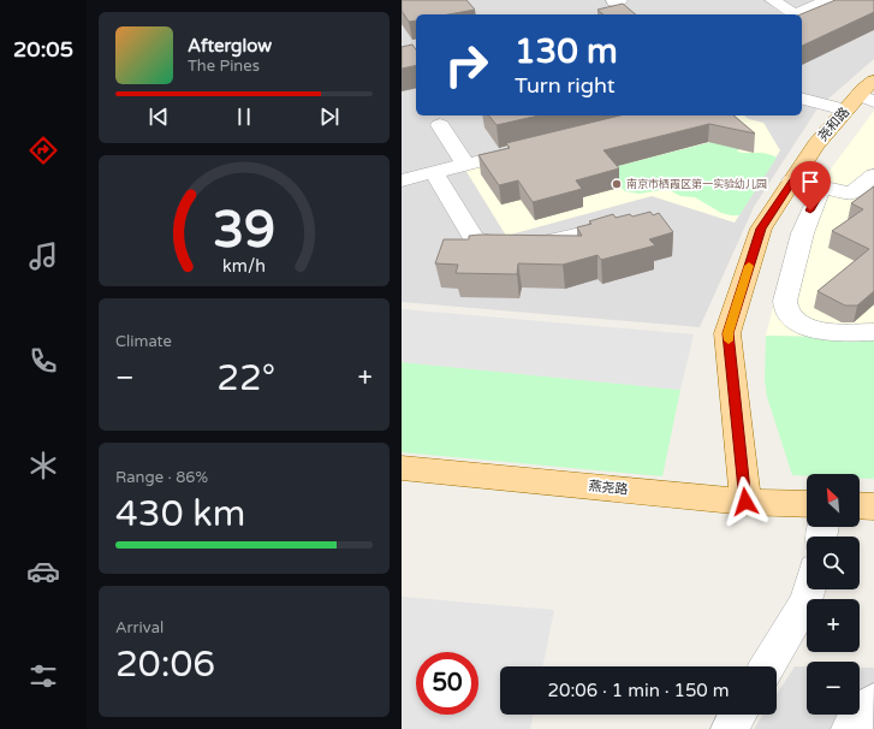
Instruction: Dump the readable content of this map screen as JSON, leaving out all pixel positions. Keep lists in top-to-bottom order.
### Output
{
  "streets": {
    "main road": ["尧和路", "燕尧路"]
  },
  "crossings": [
    ["尧和路", "燕尧路"]
  ],
  "places": ["南京市栖霞区第一实验幼儿园"],
  "north": "top left",
  "page": {
    "tabs": "20:05",
    "turn": ["130 m", "Turn right"],
    "song": ["Afterglow", "The Pines"],
    "tile": [
      "Climate",
      ["Range · 86%", "430 km"],
      ["Arrival", "20:06"]
    ],
    "heat": ["−", "22°", "+"],
    "map_buttons": ["+", "−"],
    "limit": "50",
    "trip": "20:06 · 1 min · 150 m",
    "gauge": ["39", "km/h"]
  }
}
